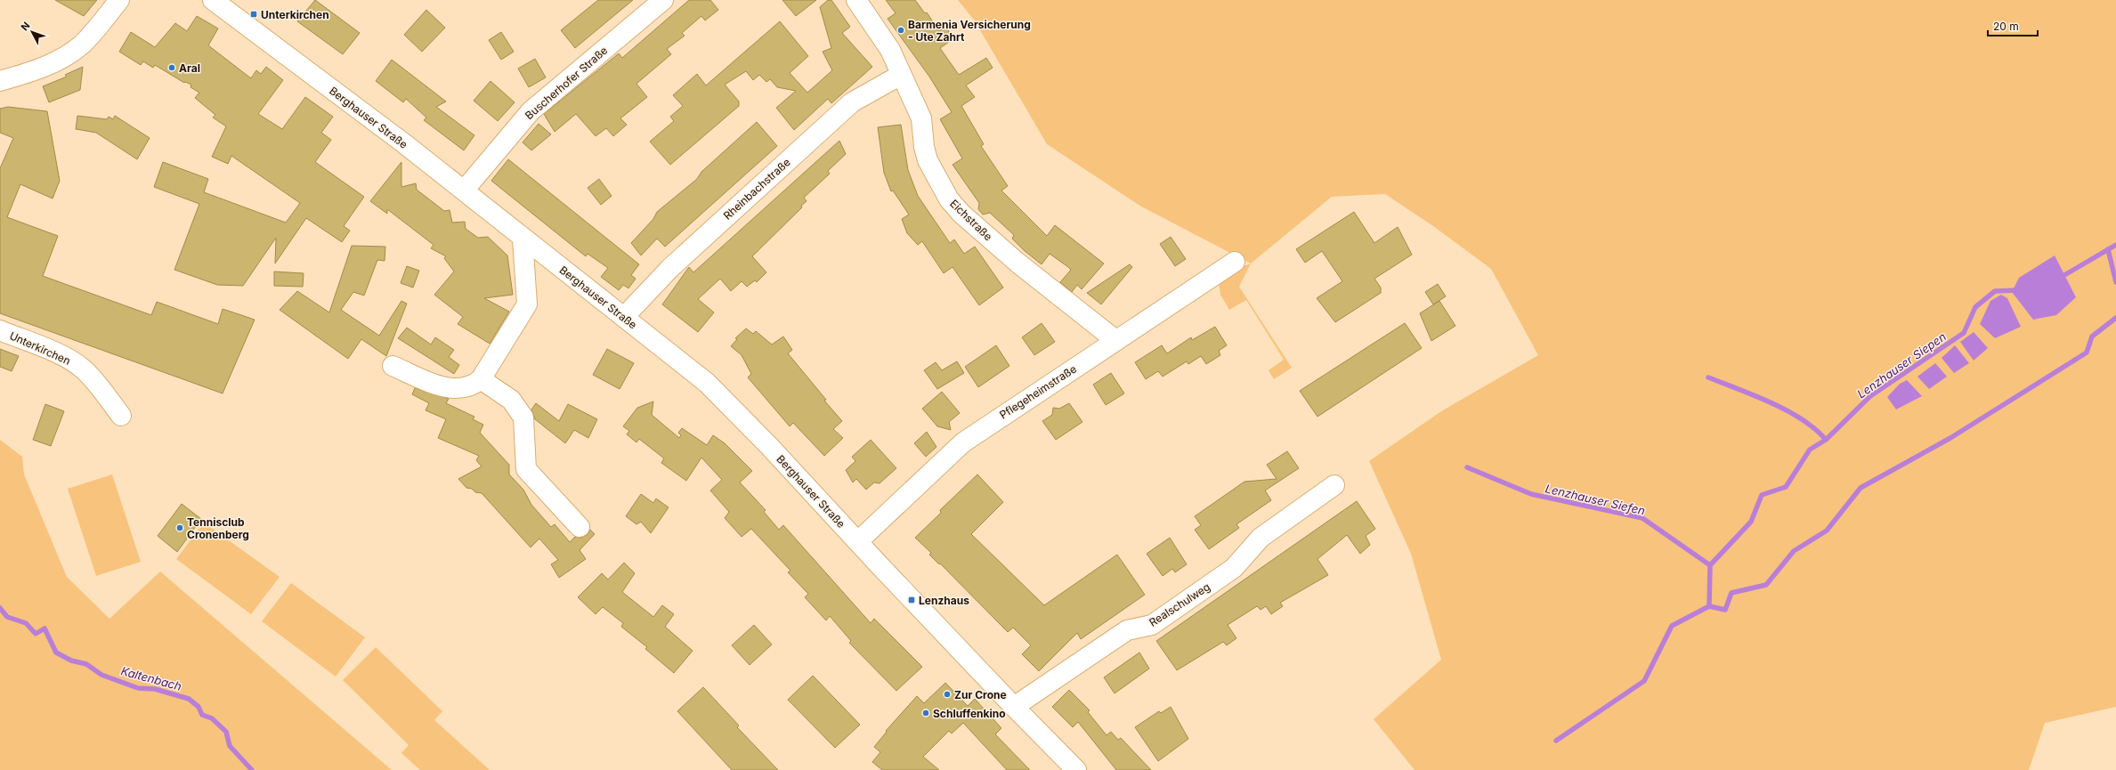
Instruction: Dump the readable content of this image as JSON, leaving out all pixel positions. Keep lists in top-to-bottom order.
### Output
{
  "streets": {
    "street": [
      "Buscherhofer Straße",
      "Berghauser Straße",
      "Rheinbachstraße",
      "Eichstraße",
      "Unterkirchen",
      "Pflegeheimstraße",
      "Realschulweg"
    ]
  },
  "crossings": [
    ["Buscherhofer Straße", "Berghauser Straße"],
    ["Berghauser Straße", "Rheinbachstraße"],
    ["Berghauser Straße", "Pflegeheimstraße"],
    ["Berghauser Straße", "Realschulweg"],
    ["Rheinbachstraße", "Eichstraße"],
    ["Eichstraße", "Pflegeheimstraße"]
  ],
  "water": ["Lenzhauser Siepen", "Lenzhauser Siefen", "Kaltenbach"],
  "places": {
    "transit": ["Unterkirchen", "Lenzhaus"],
    "other": [
      "Barmenia Versicherung - Ute Zahrt",
      "Aral",
      "Tennisclub Cronenberg",
      "Zur Crone",
      "Schluffenkino"
    ]
  },
  "scale_bar": "20 m",
  "north": "top left"
}
